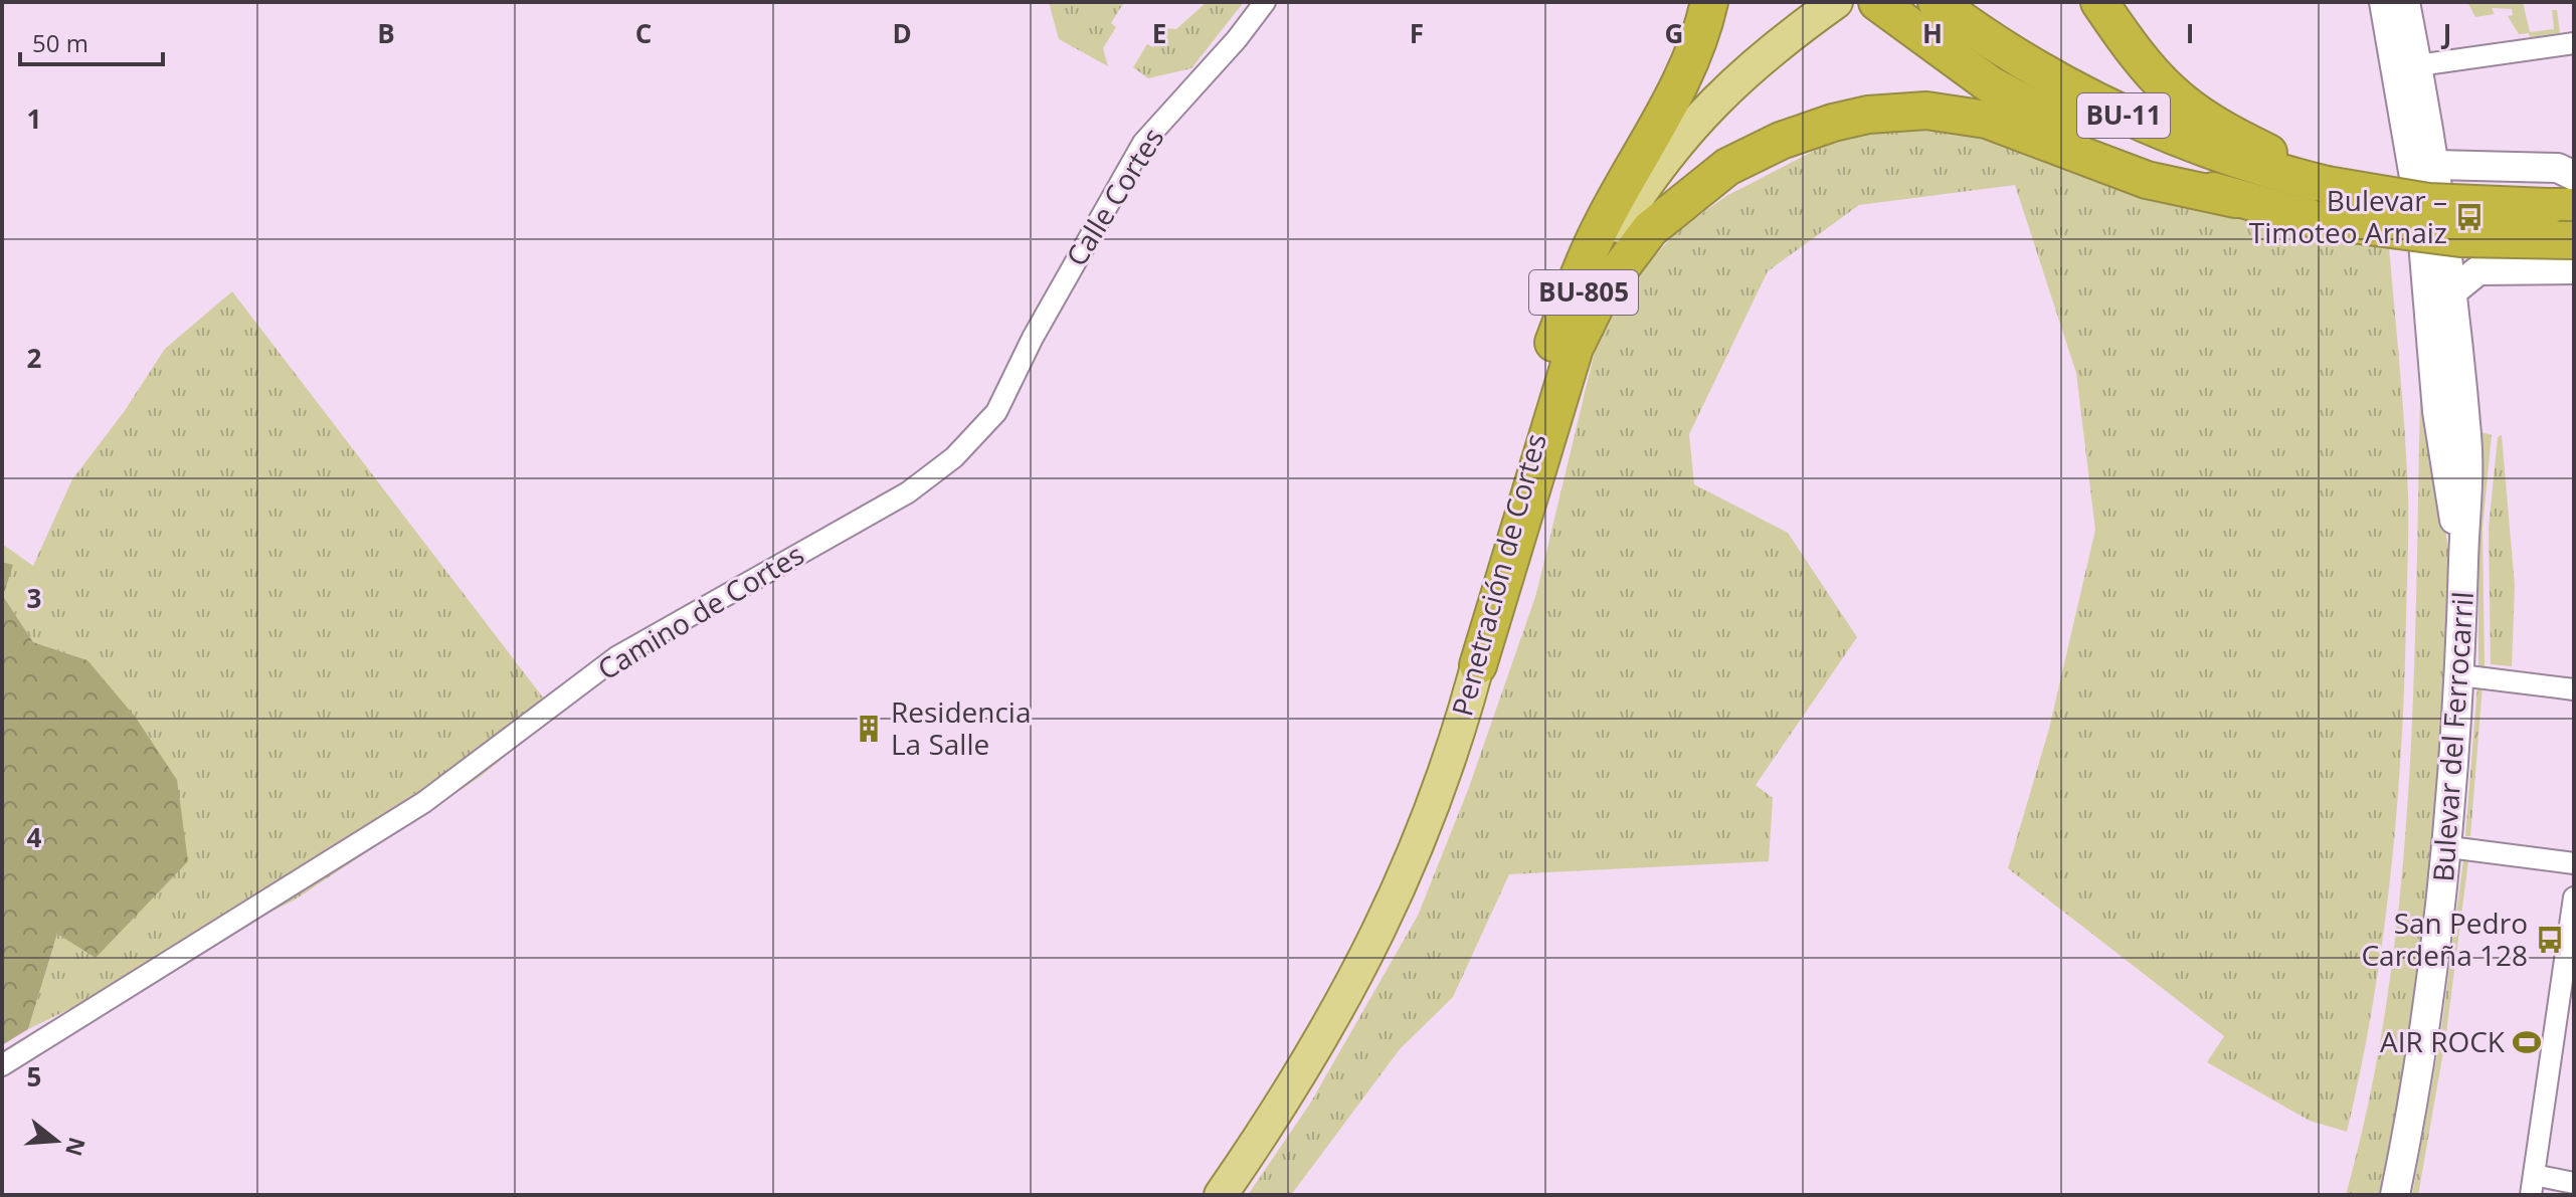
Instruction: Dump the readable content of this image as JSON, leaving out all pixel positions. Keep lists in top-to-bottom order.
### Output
{
  "streets": {
    "highway": ["BU-11"],
    "main road": ["BU-805", "Penetración de Cortes", "Bulevar del Ferrocarril"],
    "street": ["Calle Cortes", "Camino de Cortes"]
  },
  "crossings": [
    ["Calle Cortes", "Camino de Cortes"]
  ],
  "places": {
    "bus stop": ["Bulevar – Timoteo Arnaiz", "San Pedro Cardeña 128"],
    "building": ["Residencia La Salle"],
    "sports": ["AIR ROCK"]
  },
  "scale_bar": "50 m",
  "north": "right",
  "grid": {
    "columns": [
      "B",
      "C",
      "D",
      "E",
      "F",
      "G",
      "H",
      "I",
      "J"
    ],
    "rows": [
      "1",
      "2",
      "3",
      "4",
      "5"
    ]
  }
}
